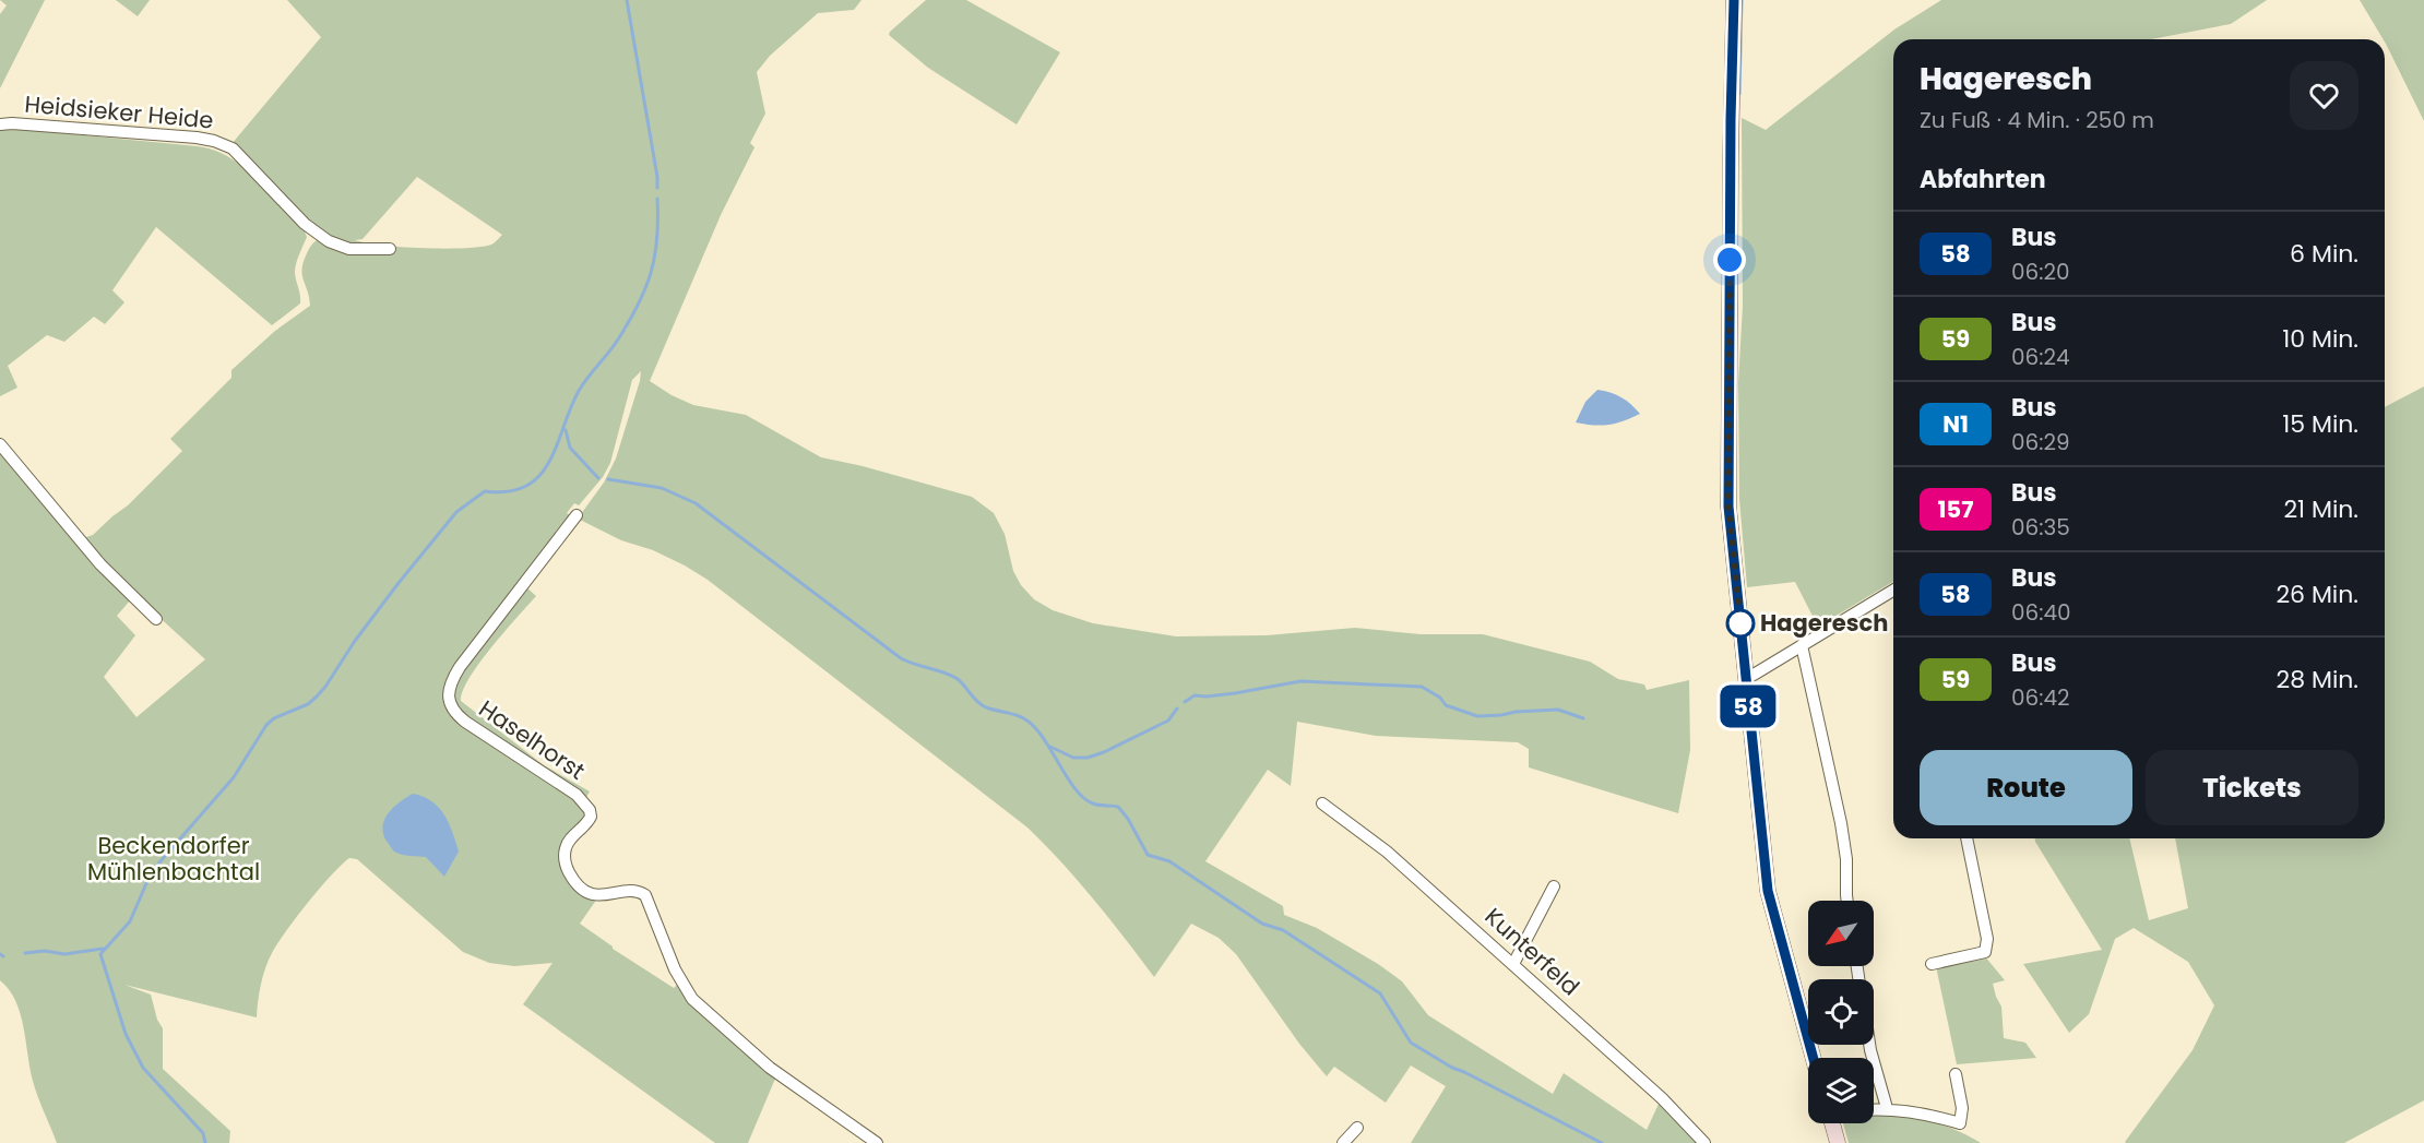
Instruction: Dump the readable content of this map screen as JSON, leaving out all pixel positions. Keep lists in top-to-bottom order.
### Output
{
  "streets": {
    "street": ["Heidsieker Heide", "Haselhorst", "Kunterfeld"]
  },
  "parks": ["Beckendorfer Mühlenbachtal"],
  "places": ["Hageresch"],
  "lines": ["bus line 58"],
  "north": "bottom left",
  "page": {
    "on_map": "58",
    "heading": [
      ["Hageresch", "Zu Fuß · 4 Min. · 250 m"],
      "Abfahrten"
    ],
    "list": [
      {
        "mark": "58",
        "name": "Bus",
        "note": "06:20",
        "value": "6 Min."
      },
      {
        "mark": "59",
        "name": "Bus",
        "note": "06:24",
        "value": "10 Min."
      },
      {
        "mark": "N1",
        "name": "Bus",
        "note": "06:29",
        "value": "15 Min."
      },
      {
        "mark": "157",
        "name": "Bus",
        "note": "06:35",
        "value": "21 Min."
      },
      {
        "mark": "58",
        "name": "Bus",
        "note": "06:40",
        "value": "26 Min."
      },
      {
        "mark": "59",
        "name": "Bus",
        "note": "06:42",
        "value": "28 Min."
      }
    ],
    "buttons": ["Route", "Tickets"]
  }
}
